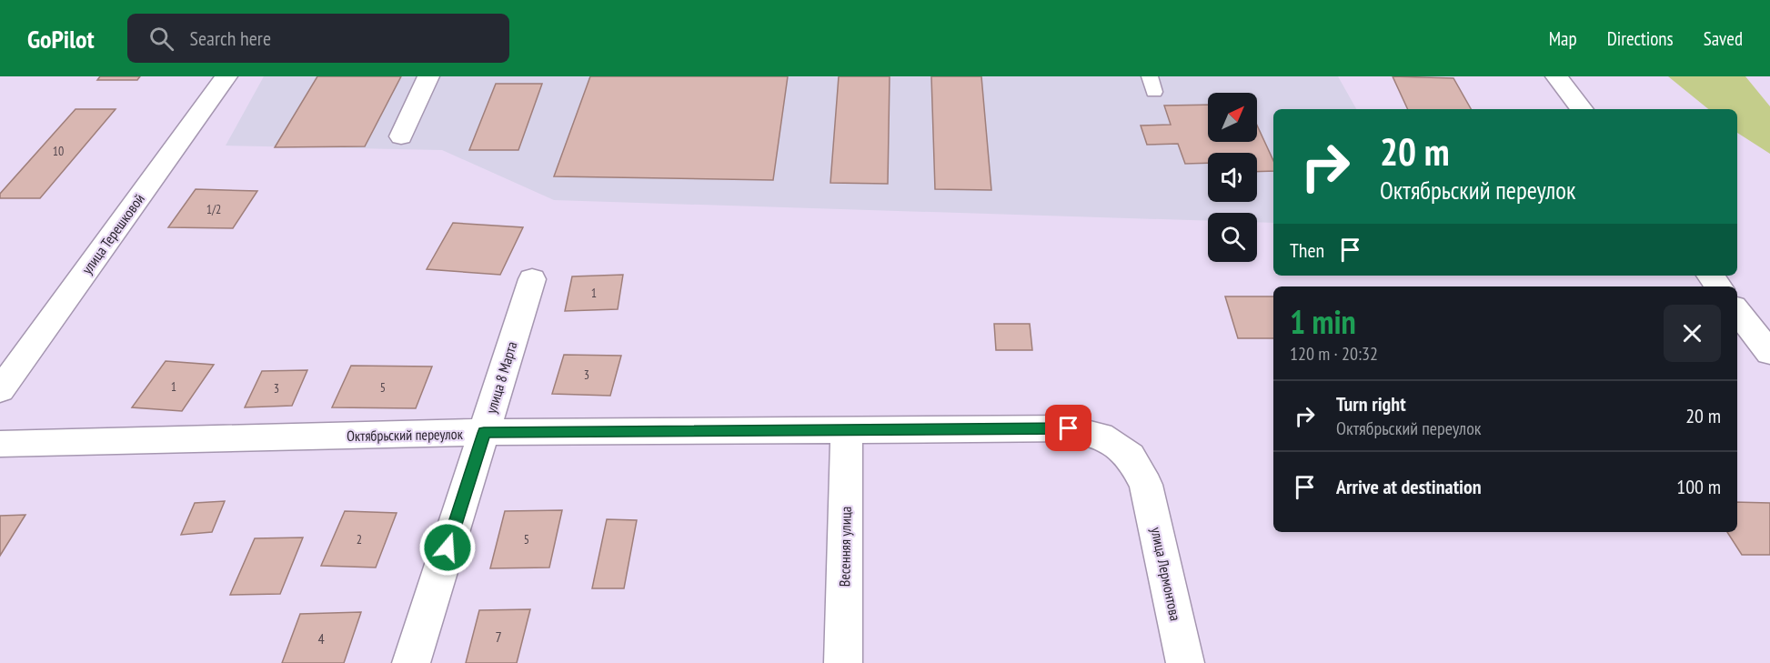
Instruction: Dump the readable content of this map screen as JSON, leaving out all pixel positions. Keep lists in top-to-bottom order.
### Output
{
  "streets": {
    "street": [
      "улица Терешковой",
      "улица 8 Марта",
      "Октябрьский переулок",
      "Весенняя улица",
      "улица Лермонтова"
    ]
  },
  "crossings": [
    ["улица 8 Марта", "Октябрьский переулок"],
    ["Октябрьский переулок", "Весенняя улица"],
    ["Октябрьский переулок", "улица Лермонтова"]
  ],
  "house_numbers": [
    "10",
    "1/2",
    "1",
    "3",
    "1",
    "5",
    "3",
    "2",
    "5",
    "7",
    "4"
  ],
  "north": "top right",
  "page": {
    "header": "GoPilot",
    "search": "Search here",
    "nav": ["Map", "Directions", "Saved"],
    "turn": ["20 m", "Октябрьский переулок"],
    "then": "Then",
    "heading": ["1 min", "120 m · 20:32"],
    "list": [
      {
        "name": "Turn right",
        "note": "Октябрьский переулок",
        "value": "20 m"
      },
      {
        "name": "Arrive at destination",
        "value": "100 m"
      }
    ]
  }
}
